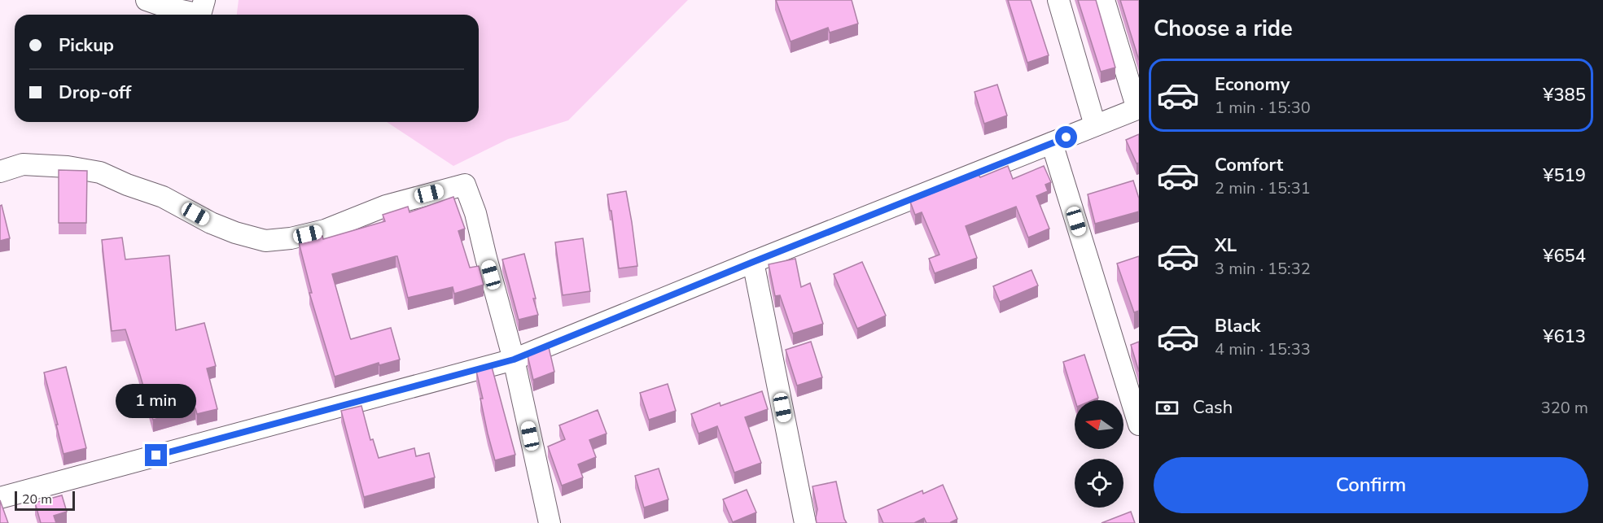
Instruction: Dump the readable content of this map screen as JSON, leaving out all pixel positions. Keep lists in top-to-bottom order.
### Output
{
  "scale_bar": "20 m",
  "north": "left",
  "page": {
    "heading": "Choose a ride",
    "banner": ["Pickup", "Drop-off"],
    "list": [
      {
        "name": "Economy",
        "note": "1 min · 15:30",
        "value": "¥385"
      },
      {
        "name": "Comfort",
        "note": "2 min · 15:31",
        "value": "¥519"
      },
      {
        "name": "XL",
        "note": "3 min · 15:32",
        "value": "¥654"
      },
      {
        "name": "Black",
        "note": "4 min · 15:33",
        "value": "¥613"
      }
    ],
    "pay": ["Cash", "320 m"],
    "bubble": "1 min",
    "buttons": "Confirm",
    "scale": "20 m"
  }
}
